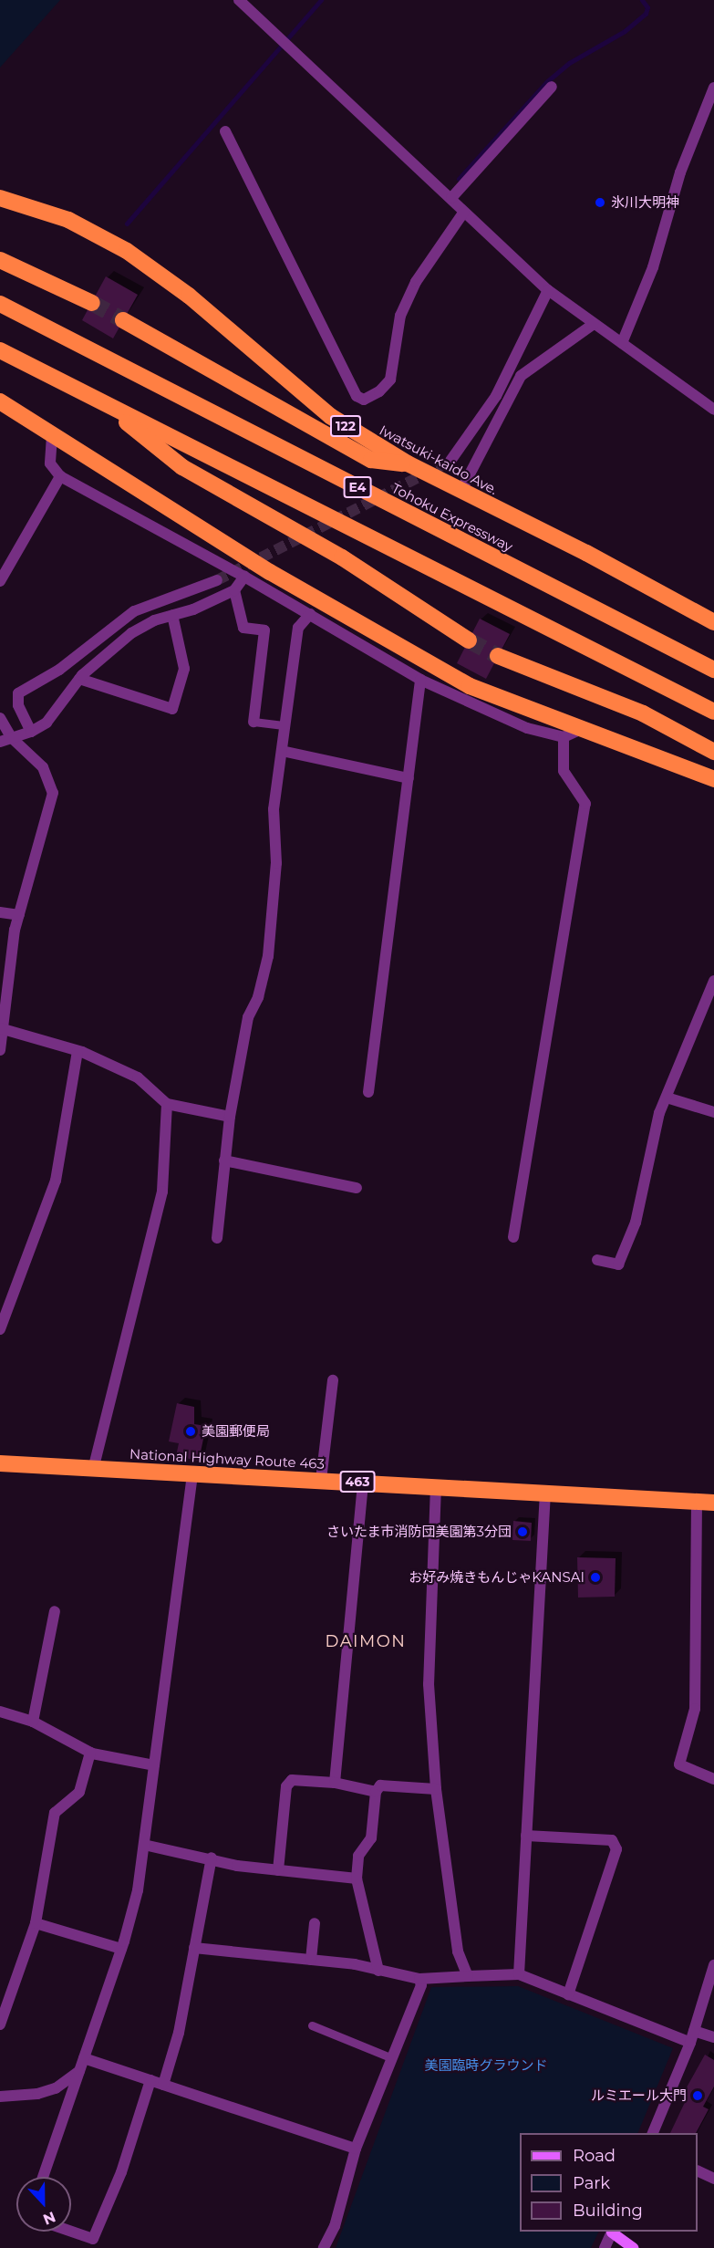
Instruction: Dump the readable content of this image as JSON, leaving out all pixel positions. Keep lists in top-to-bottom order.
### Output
{
  "streets": {
    "highway": [
      "122",
      "Iwatsuki-kaido Ave.",
      "E4",
      "Tohoku Expressway",
      "National Highway Route 463",
      "463"
    ]
  },
  "districts": ["DAIMON"],
  "parks": ["美園臨時グラウンド"],
  "places": [
    "氷川大明神",
    "美園郵便局",
    "さいたま市消防団美園第3分団",
    "お好み焼きもんじゃKANSAI",
    "ルミエール大門"
  ],
  "legend": ["Road", "Park", "Building"],
  "north": "bottom"
}
